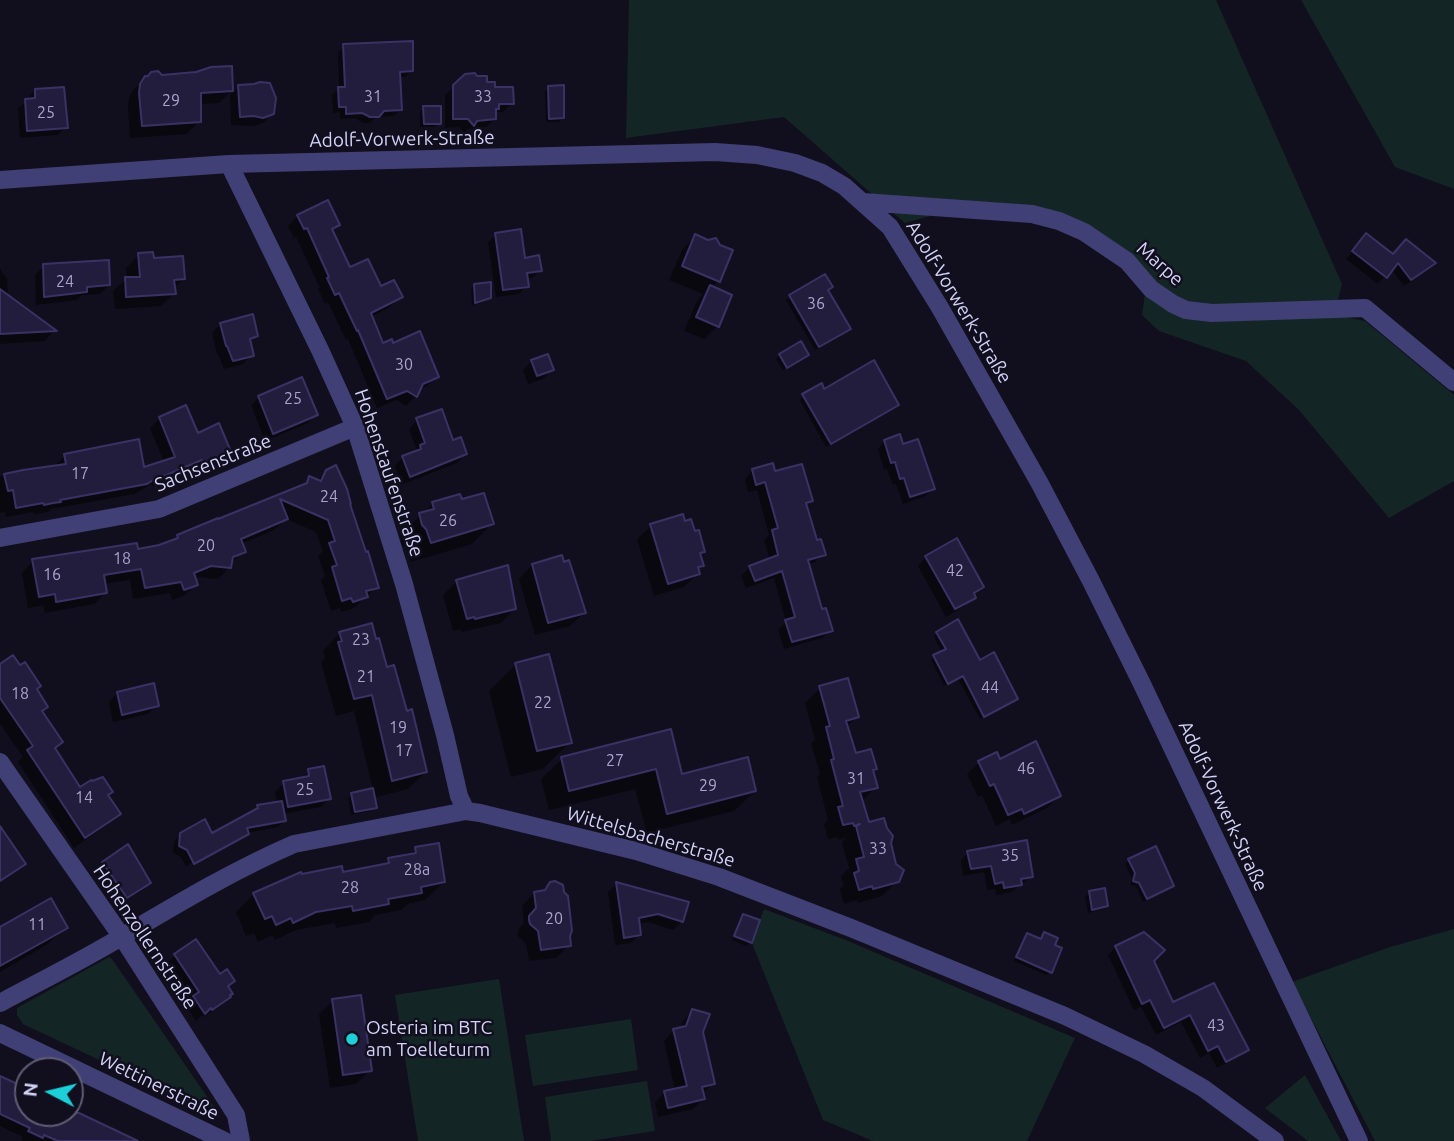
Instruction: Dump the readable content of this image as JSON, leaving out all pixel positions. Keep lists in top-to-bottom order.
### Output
{
  "streets": {
    "street": [
      "Adolf-Vorwerk-Straße",
      "Marpe",
      "Sachsenstraße",
      "Hohenstaufenstraße",
      "Wittelsbacherstraße",
      "Hohenzollernstraße",
      "Wettinerstraße"
    ]
  },
  "crossings": [
    ["Adolf-Vorwerk-Straße", "Marpe"],
    ["Adolf-Vorwerk-Straße", "Hohenstaufenstraße"],
    ["Sachsenstraße", "Hohenstaufenstraße"],
    ["Hohenstaufenstraße", "Wittelsbacherstraße"],
    ["Wittelsbacherstraße", "Hohenzollernstraße"]
  ],
  "places": ["Osteria im BTC am Toelleturm"],
  "house_numbers": [
    "31",
    "33",
    "29",
    "25",
    "24",
    "36",
    "30",
    "25",
    "17",
    "24",
    "26",
    "20",
    "18",
    "42",
    "16",
    "23",
    "21",
    "44",
    "18",
    "22",
    "19",
    "17",
    "27",
    "46",
    "31",
    "29",
    "25",
    "14",
    "33",
    "35",
    "28a",
    "28",
    "20",
    "11",
    "43"
  ],
  "north": "left"
}
